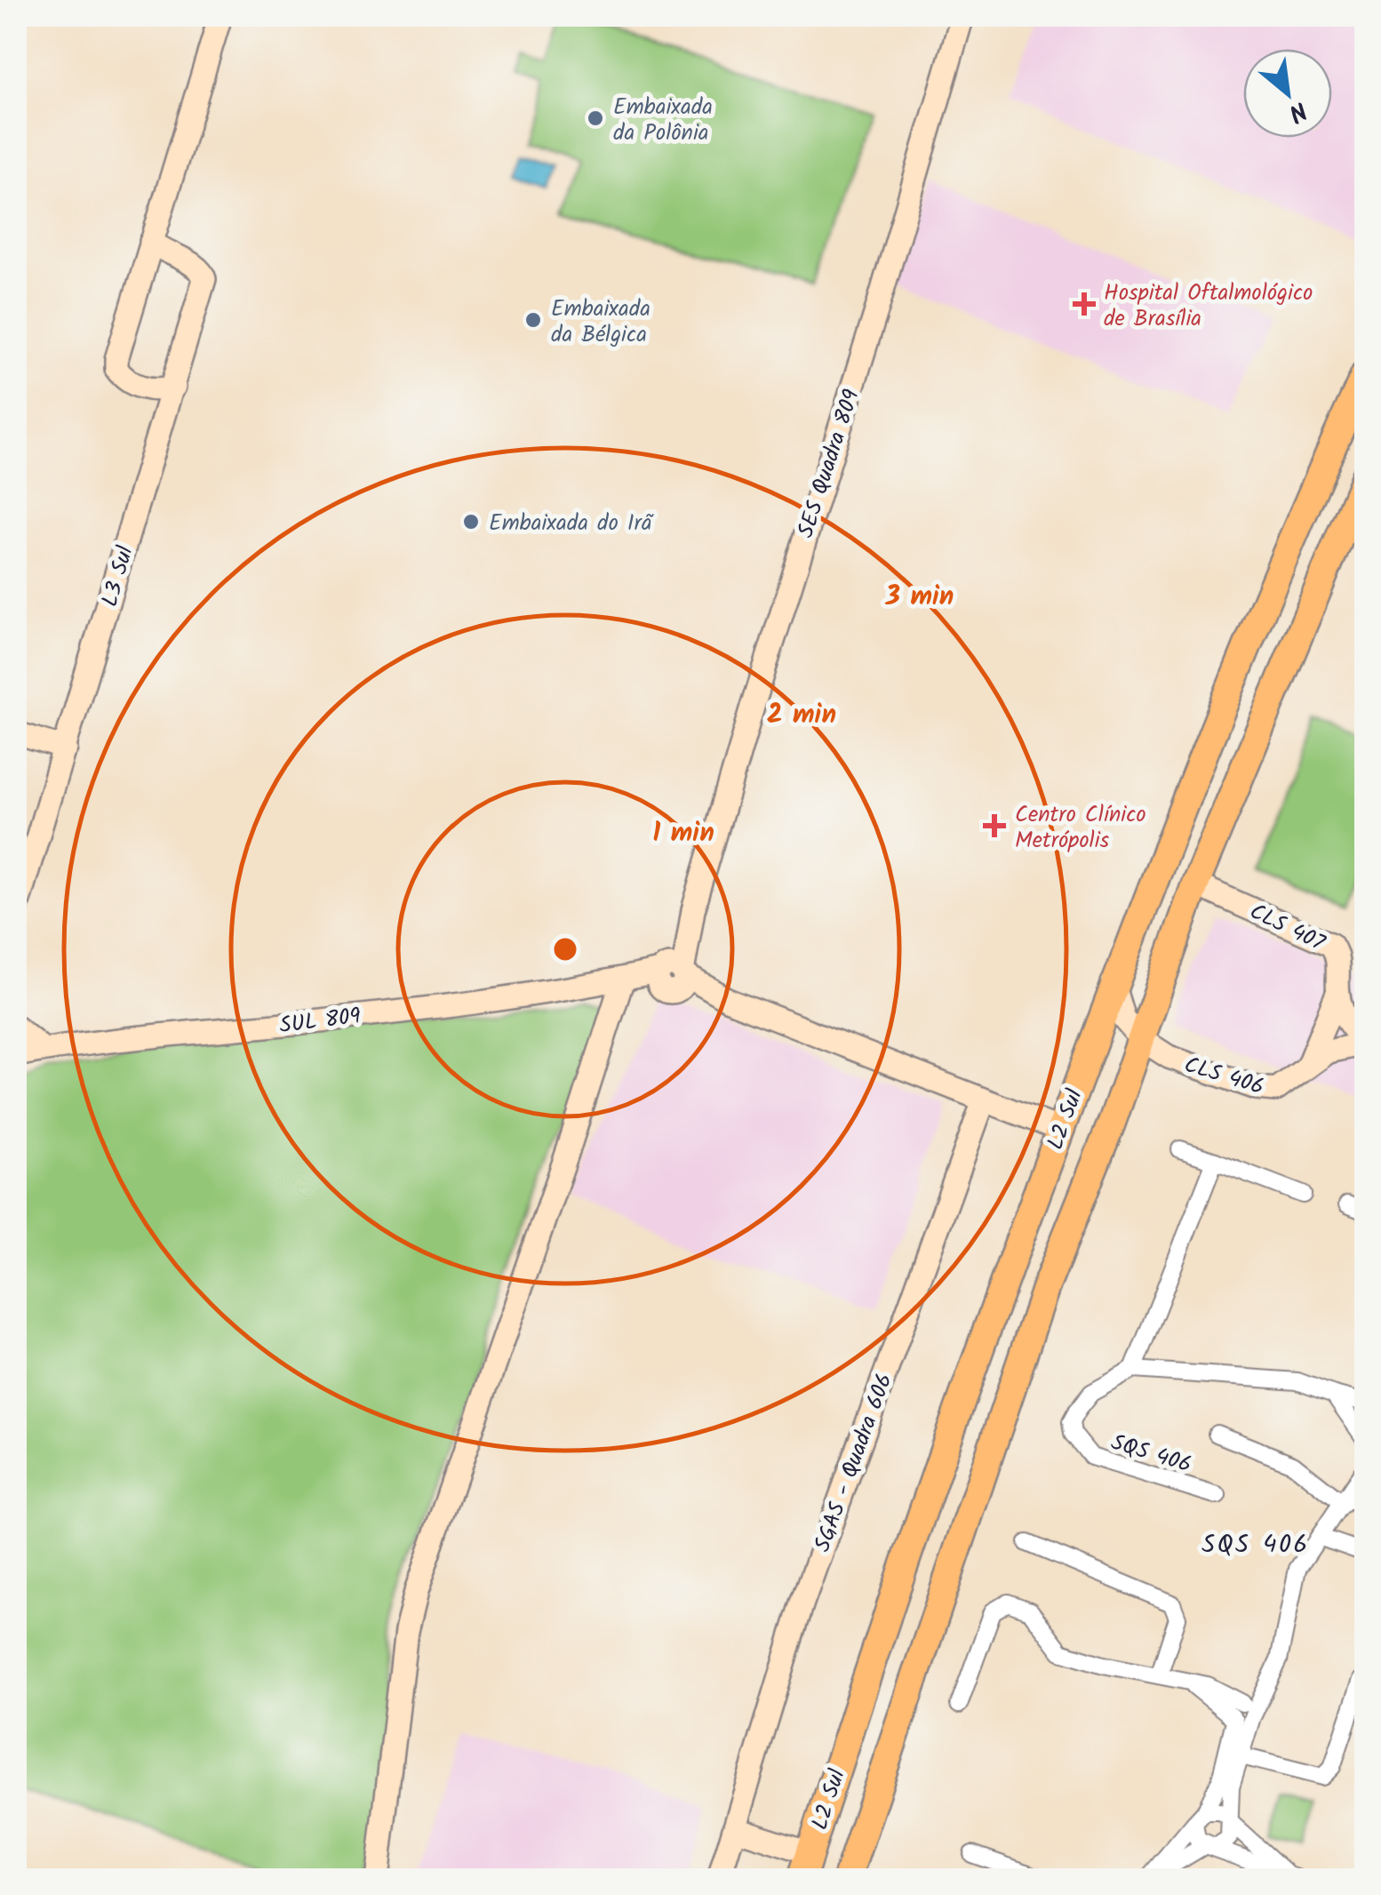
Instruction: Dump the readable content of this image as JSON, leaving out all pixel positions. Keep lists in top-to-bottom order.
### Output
{
  "streets": {
    "main road": ["L2 Sul"],
    "street": [
      "SES Quadra 809",
      "L3 Sul",
      "CLS 407",
      "SUL 809",
      "CLS 406",
      "SQS 406",
      "SGAS - Quadra 606"
    ]
  },
  "crossings": [
    ["SES Quadra 809", "SUL 809"],
    ["CLS 407", "CLS 406"],
    ["CLS 407", "L2 Sul"],
    ["SUL 809", "L2 Sul"],
    ["SUL 809", "SGAS - Quadra 606"],
    ["CLS 406", "L2 Sul"]
  ],
  "districts": ["SQS 406"],
  "places": {
    "other": ["Embaixada da Polônia", "Embaixada da Bélgica", "Embaixada do Irã"],
    "health": ["Hospital Oftalmológico de Brasília", "Centro Clínico Metrópolis"]
  },
  "north": "bottom right",
  "rings": ["3 min", "2 min", "1 min"]
}
